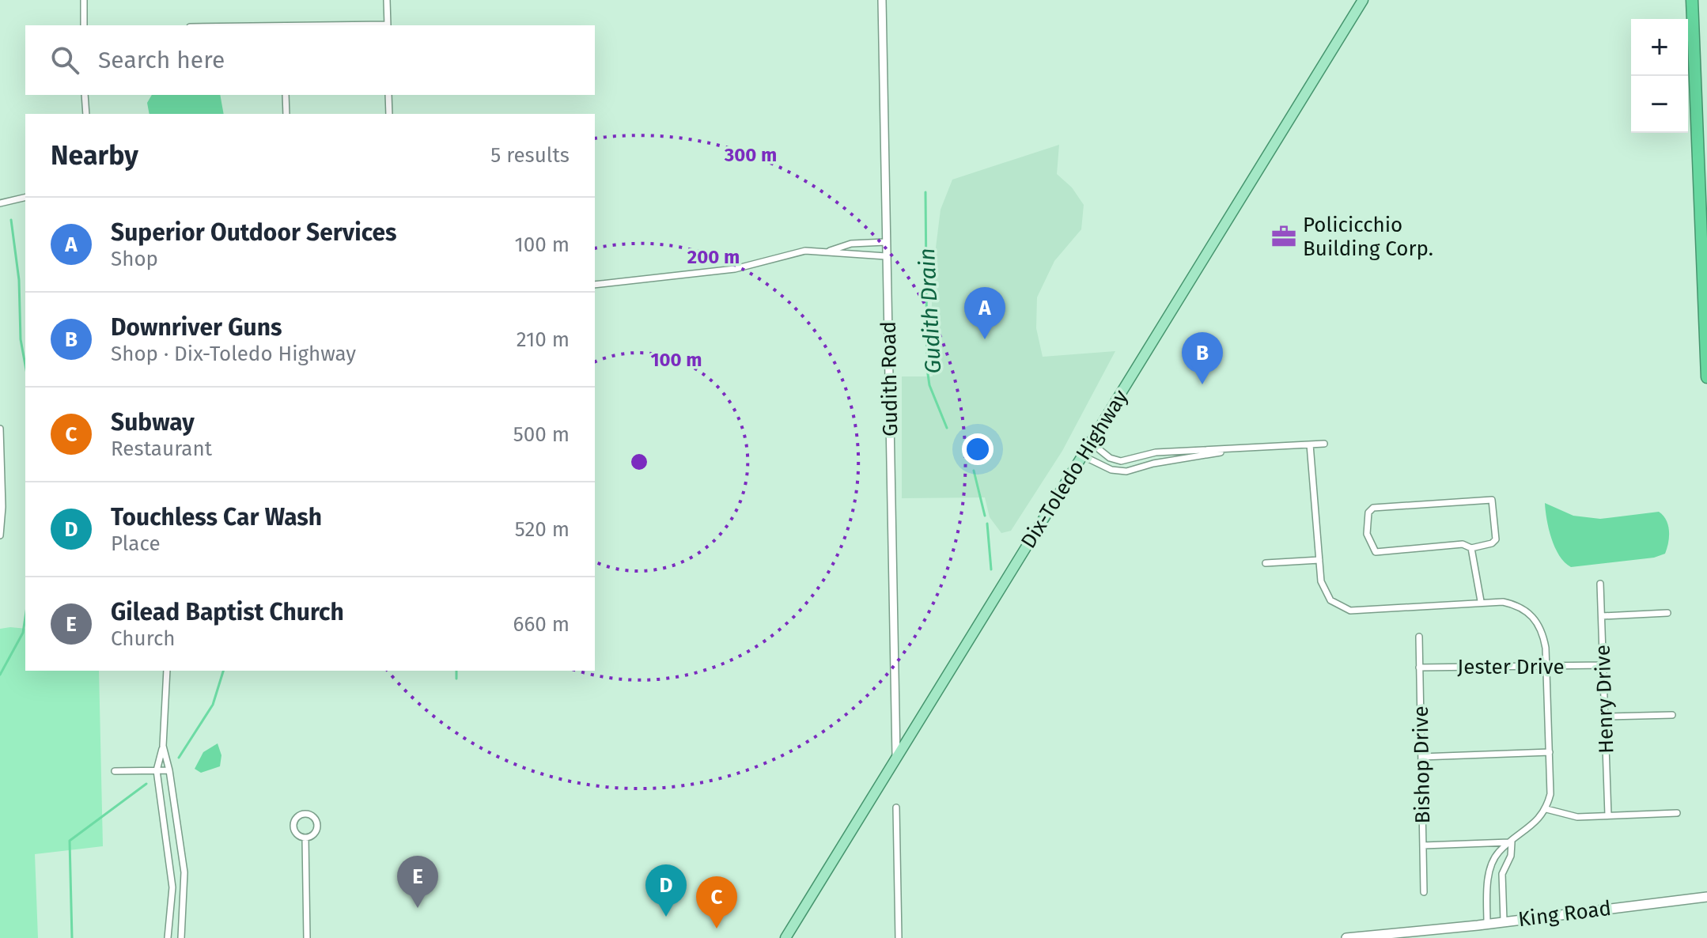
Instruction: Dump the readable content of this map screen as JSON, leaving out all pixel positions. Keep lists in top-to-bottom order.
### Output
{
  "streets": {
    "main road": ["Dix-Toledo Highway", "King Road"],
    "street": [
      "Gudith Road",
      "Jester Drive",
      "Henry Drive",
      "Bishop Drive"
    ]
  },
  "crossings": [
    ["Gudith Road", "Dix-Toledo Highway"],
    ["Jester Drive", "Henry Drive"],
    ["Jester Drive", "Bishop Drive"]
  ],
  "water": ["Gudith Drain"],
  "places": {
    "office": ["Policicchio Building Corp."]
  },
  "page": {
    "map_buttons": ["+", "−"],
    "search": "Search here",
    "heading": ["Nearby", "5 results"],
    "list": [
      {
        "mark": "A",
        "name": "Superior Outdoor Services",
        "note": "Shop",
        "value": "100 m"
      },
      {
        "mark": "B",
        "name": "Downriver Guns",
        "note": "Shop · Dix-Toledo Highway",
        "value": "210 m"
      },
      {
        "mark": "C",
        "name": "Subway",
        "note": "Restaurant",
        "value": "500 m"
      },
      {
        "mark": "D",
        "name": "Touchless Car Wash",
        "note": "Place",
        "value": "520 m"
      },
      {
        "mark": "E",
        "name": "Gilead Baptist Church",
        "note": "Church",
        "value": "660 m"
      }
    ],
    "pins": [
      "A",
      "B",
      "E",
      "D",
      "C"
    ]
  },
  "rings": ["300 m", "200 m", "100 m"]
}
